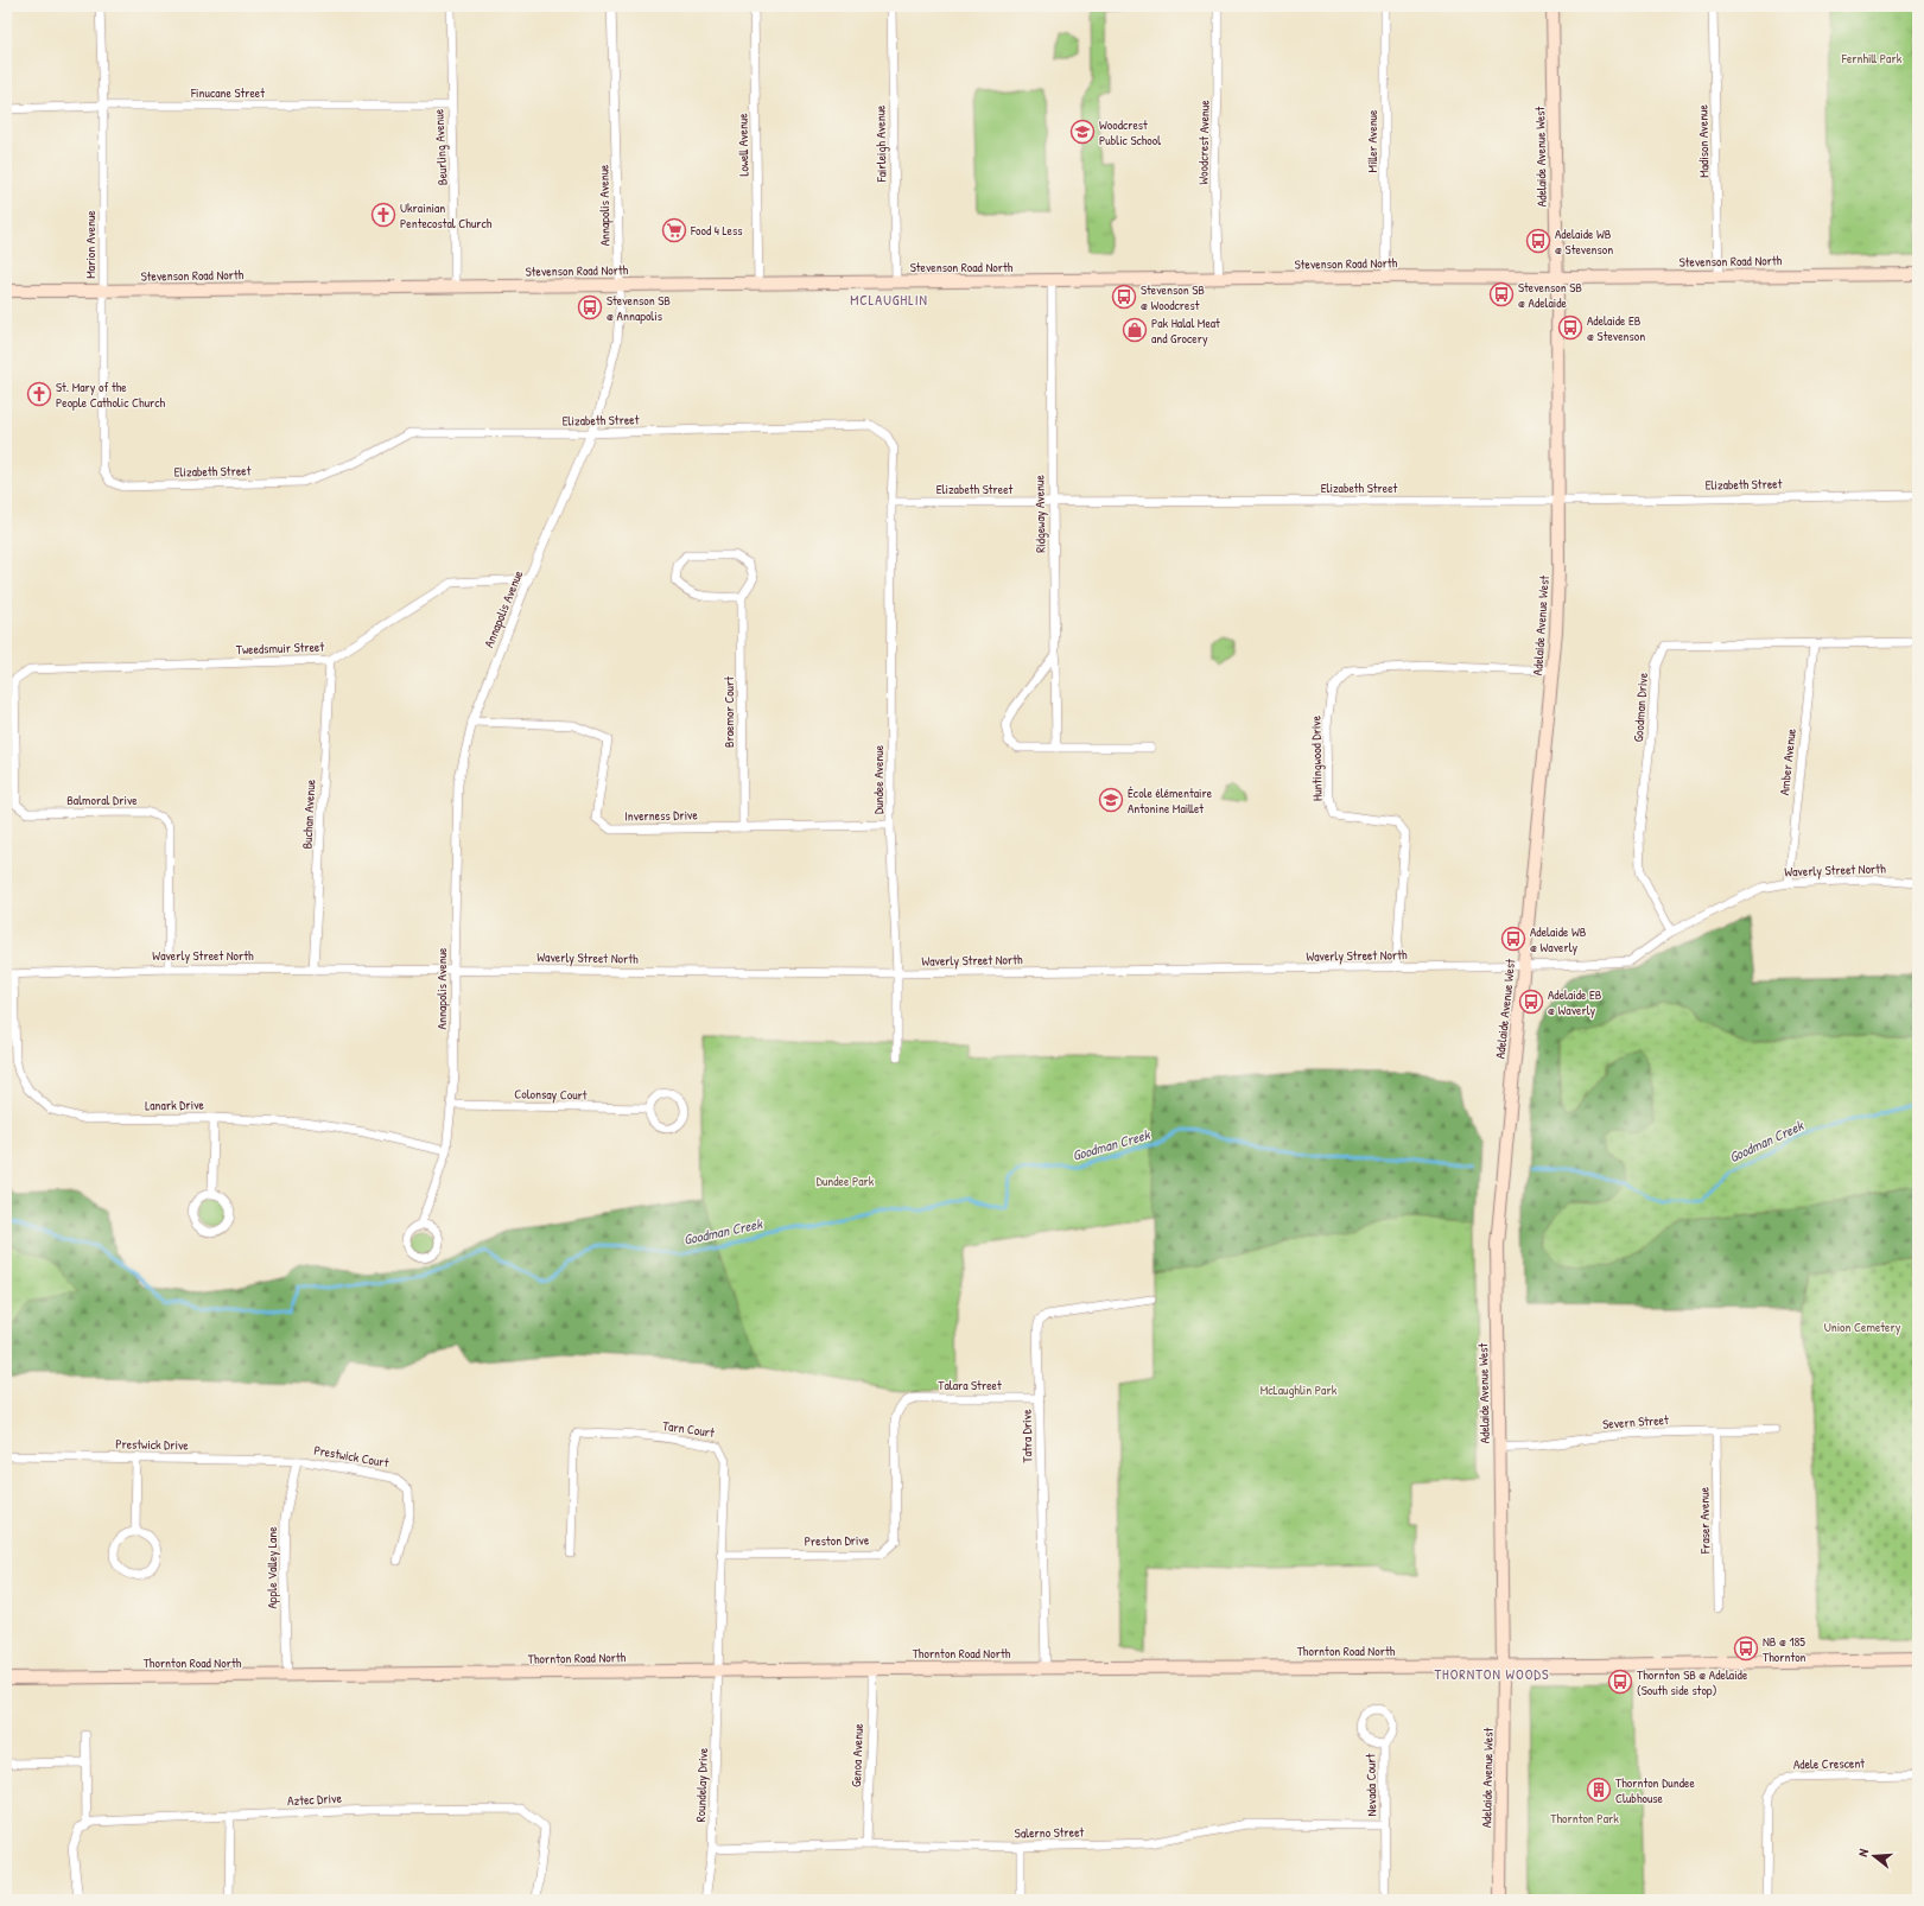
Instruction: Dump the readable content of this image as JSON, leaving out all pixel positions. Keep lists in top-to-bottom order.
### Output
{
  "streets": {
    "main road": ["Adelaide Avenue West", "Stevenson Road North", "Thornton Road North"],
    "street": [
      "Finucane Street",
      "Miller Avenue",
      "Madison Avenue",
      "Woodcrest Avenue",
      "Fairleigh Avenue",
      "Lowell Avenue",
      "Beurling Avenue",
      "Annapolis Avenue",
      "Marion Avenue",
      "Elizabeth Street",
      "Ridgeway Avenue",
      "Tweedsmuir Street",
      "Goodman Drive",
      "Braemor Court",
      "Huntingwood Drive",
      "Amber Avenue",
      "Dundee Avenue",
      "Balmoral Drive",
      "Buchan Avenue",
      "Inverness Drive",
      "Waverly Street North",
      "Colonsay Court",
      "Lanark Drive",
      "Talara Street",
      "Severn Street",
      "Tarn Court",
      "Tatra Drive",
      "Prestwick Drive",
      "Prestwick Court",
      "Fraser Avenue",
      "Preston Drive",
      "Apple Valley Lane",
      "Genoa Avenue",
      "Adele Crescent",
      "Roundelay Drive",
      "Nevada Court",
      "Aztec Drive",
      "Salerno Street"
    ]
  },
  "crossings": [
    ["Finucane Street", "Beurling Avenue"],
    ["Finucane Street", "Marion Avenue"],
    ["Miller Avenue", "Stevenson Road North"],
    ["Madison Avenue", "Stevenson Road North"],
    ["Woodcrest Avenue", "Stevenson Road North"],
    ["Fairleigh Avenue", "Stevenson Road North"],
    ["Lowell Avenue", "Stevenson Road North"],
    ["Beurling Avenue", "Stevenson Road North"],
    ["Adelaide Avenue West", "Stevenson Road North"],
    ["Adelaide Avenue West", "Elizabeth Street"],
    ["Adelaide Avenue West", "Huntingwood Drive"],
    ["Adelaide Avenue West", "Waverly Street North"],
    ["Adelaide Avenue West", "Severn Street"],
    ["Adelaide Avenue West", "Thornton Road North"],
    ["Annapolis Avenue", "Stevenson Road North"],
    ["Annapolis Avenue", "Elizabeth Street"],
    ["Annapolis Avenue", "Tweedsmuir Street"],
    ["Annapolis Avenue", "Inverness Drive"],
    ["Annapolis Avenue", "Waverly Street North"],
    ["Annapolis Avenue", "Colonsay Court"],
    ["Annapolis Avenue", "Lanark Drive"],
    ["Marion Avenue", "Stevenson Road North"],
    ["Marion Avenue", "Elizabeth Street"],
    ["Stevenson Road North", "Ridgeway Avenue"],
    ["Elizabeth Street", "Ridgeway Avenue"],
    ["Elizabeth Street", "Dundee Avenue"],
    ["Tweedsmuir Street", "Balmoral Drive"],
    ["Tweedsmuir Street", "Buchan Avenue"],
    ["Goodman Drive", "Amber Avenue"],
    ["Goodman Drive", "Waverly Street North"],
    ["Braemor Court", "Inverness Drive"],
    ["Huntingwood Drive", "Waverly Street North"],
    ["Amber Avenue", "Waverly Street North"],
    ["Dundee Avenue", "Inverness Drive"],
    ["Dundee Avenue", "Waverly Street North"],
    ["Balmoral Drive", "Waverly Street North"],
    ["Buchan Avenue", "Waverly Street North"],
    ["Waverly Street North", "Lanark Drive"],
    ["Talara Street", "Tatra Drive"],
    ["Talara Street", "Preston Drive"],
    ["Severn Street", "Fraser Avenue"],
    ["Tarn Court", "Preston Drive"],
    ["Tarn Court", "Thornton Road North"],
    ["Tarn Court", "Roundelay Drive"],
    ["Tatra Drive", "Thornton Road North"],
    ["Prestwick Drive", "Prestwick Court"],
    ["Prestwick Drive", "Apple Valley Lane"],
    ["Prestwick Court", "Apple Valley Lane"],
    ["Apple Valley Lane", "Thornton Road North"],
    ["Thornton Road North", "Genoa Avenue"],
    ["Thornton Road North", "Roundelay Drive"],
    ["Genoa Avenue", "Salerno Street"],
    ["Roundelay Drive", "Salerno Street"],
    ["Nevada Court", "Salerno Street"]
  ],
  "districts": ["MCLAUGHLIN", "THORNTON WOODS"],
  "water": ["Goodman Creek"],
  "parks": [
    "Fernhill Park",
    "Dundee Park",
    "Union Cemetery",
    "McLaughlin Park",
    "Thornton Park"
  ],
  "places": {
    "school or university": ["Woodcrest Public School", "École élémentaire Antonine Maillet"],
    "church": ["Ukrainian Pentecostal Church", "St. Mary of the People Catholic Church"],
    "supermarket": ["Food 4 Less"],
    "bus stop": [
      "Adelaide WB @ Stevenson",
      "Stevenson SB @ Adelaide",
      "Stevenson SB @ Woodcrest",
      "Stevenson SB @ Annapolis",
      "Adelaide EB @ Stevenson",
      "Adelaide WB @ Waverly",
      "Adelaide EB @ Waverly",
      "NB @ 185 Thornton",
      "Thornton SB @ Adelaide (South side stop)"
    ],
    "shop": ["Pak Halal Meat and Grocery"],
    "building": ["Thornton Dundee Clubhouse"]
  },
  "north": "left"
}
